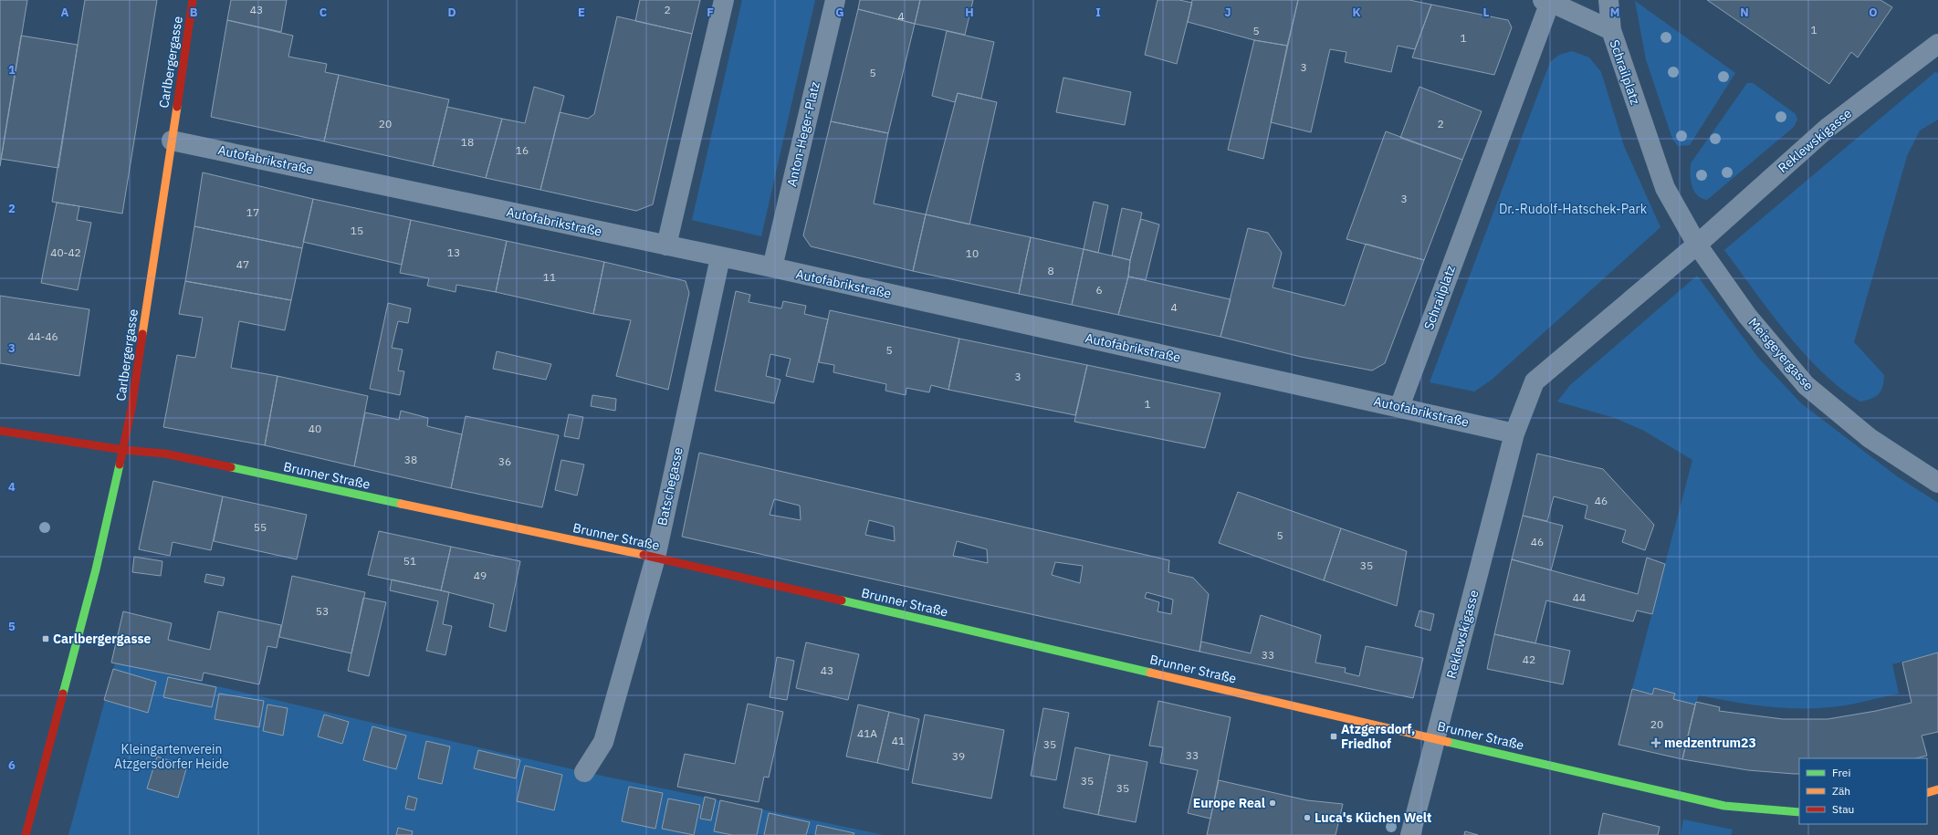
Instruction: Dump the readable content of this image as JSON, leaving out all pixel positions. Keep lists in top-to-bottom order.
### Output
{
  "streets": {
    "main road": ["Carlbergergasse", "Brunner Straße"],
    "street": [
      "Schrailplatz",
      "Anton-Heger-Platz",
      "Reklewskigasse",
      "Autofabrikstraße",
      "Meisgeyergasse",
      "Batschegasse"
    ]
  },
  "crossings": [
    ["Carlbergergasse", "Autofabrikstraße"],
    ["Carlbergergasse", "Brunner Straße"],
    ["Schrailplatz", "Reklewskigasse"],
    ["Schrailplatz", "Autofabrikstraße"],
    ["Schrailplatz", "Meisgeyergasse"],
    ["Anton-Heger-Platz", "Autofabrikstraße"],
    ["Reklewskigasse", "Autofabrikstraße"],
    ["Reklewskigasse", "Meisgeyergasse"],
    ["Reklewskigasse", "Brunner Straße"],
    ["Autofabrikstraße", "Batschegasse"],
    ["Brunner Straße", "Batschegasse"]
  ],
  "parks": ["Dr.-Rudolf-Hatschek-Park", "Kleingartenverein Atzgersdorfer Heide"],
  "places": {
    "transit": ["Carlbergergasse", "Atzgersdorf, Friedhof"],
    "health": ["medzentrum23"],
    "other": ["Europe Real", "Luca's Küchen Welt"]
  },
  "house_numbers": [
    "43",
    "2",
    "4",
    "1",
    "5",
    "1",
    "3",
    "5",
    "20",
    "2",
    "18",
    "16",
    "3",
    "17",
    "15",
    "40-42",
    "13",
    "10",
    "47",
    "8",
    "11",
    "6",
    "4",
    "44-46",
    "5",
    "3",
    "1",
    "40",
    "38",
    "36",
    "46",
    "55",
    "5",
    "46",
    "51",
    "35",
    "49",
    "44",
    "53",
    "33",
    "42",
    "43",
    "20",
    "41A",
    "41",
    "35",
    "33",
    "39",
    "35",
    "35"
  ],
  "legend": ["Frei", "Zäh", "Stau"],
  "grid": {
    "columns": [
      "A",
      "B",
      "C",
      "D",
      "E",
      "F",
      "G",
      "H",
      "I",
      "J",
      "K",
      "L",
      "M",
      "N",
      "O"
    ],
    "rows": [
      "1",
      "2",
      "3",
      "4",
      "5",
      "6"
    ]
  }
}
